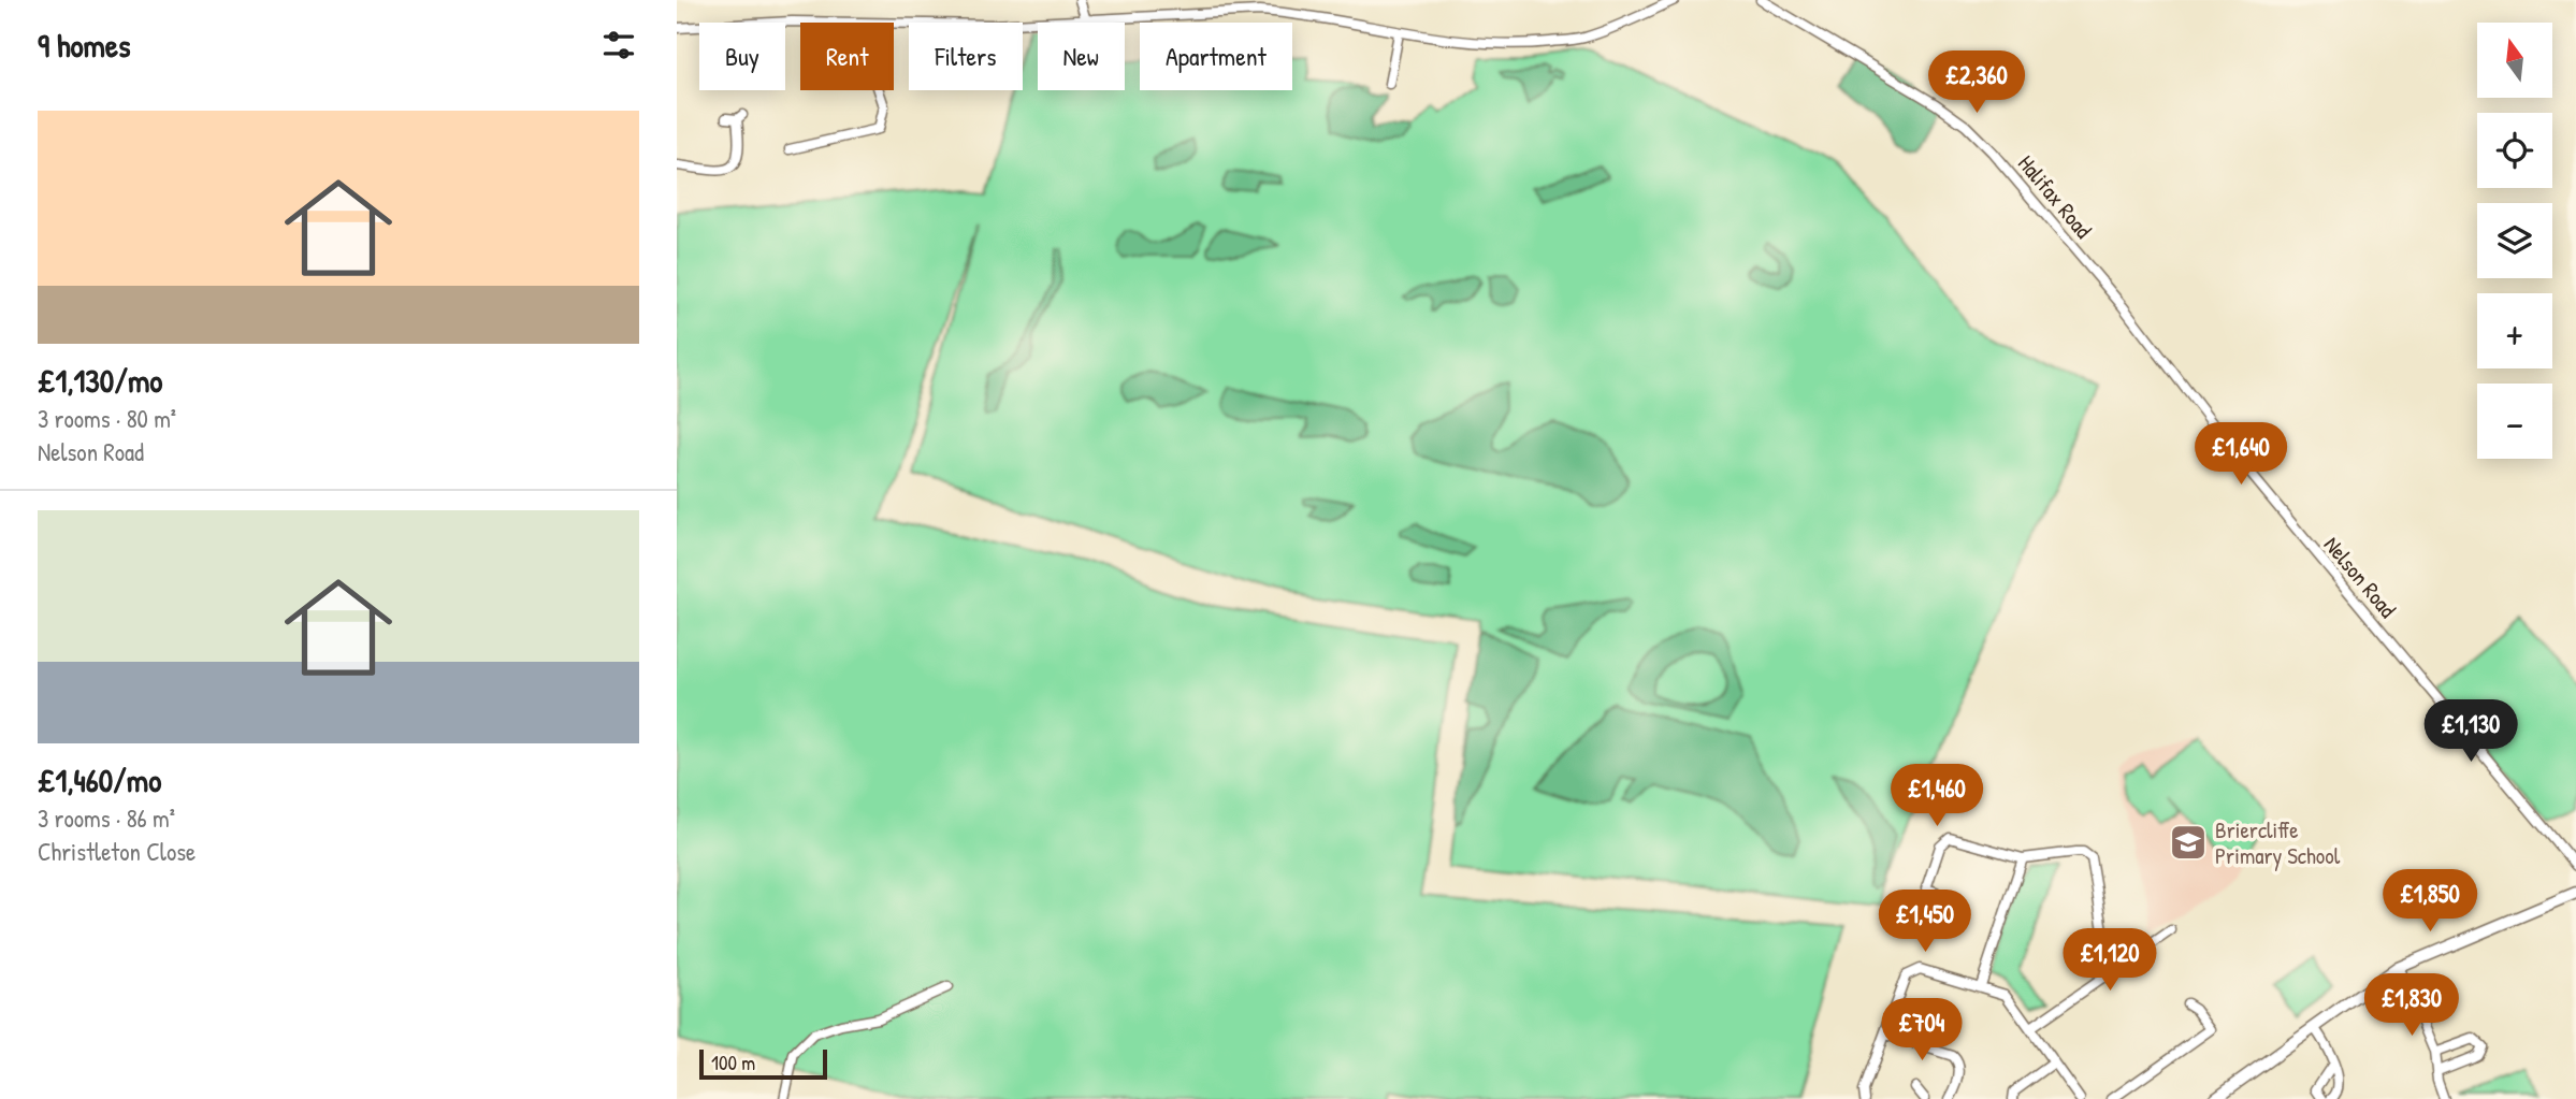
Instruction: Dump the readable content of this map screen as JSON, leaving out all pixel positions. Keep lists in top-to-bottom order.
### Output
{
  "streets": {
    "street": ["Halifax Road", "Nelson Road"]
  },
  "crossings": [
    ["Halifax Road", "Nelson Road"]
  ],
  "places": {
    "school or university": ["Briercliffe Primary School"]
  },
  "scale_bar": "100 m",
  "north": "top",
  "page": {
    "heading": "9 homes",
    "map_buttons": ["+", "−"],
    "chip": [
      "Buy",
      "Rent",
      "Filters",
      "New",
      "Apartment"
    ],
    "price": [
      "£2,360",
      "£1,640",
      "£1,130",
      "£1,460",
      "£1,850",
      "£1,450",
      "£1,120",
      "£1,830",
      "£704"
    ],
    "list": [
      {
        "name": "£1,130/mo",
        "note": "3 rooms · 80 m² · Nelson Road"
      },
      {
        "name": "£1,460/mo",
        "note": "3 rooms · 86 m² · Christleton Close"
      }
    ],
    "scale": "100 m"
  }
}
